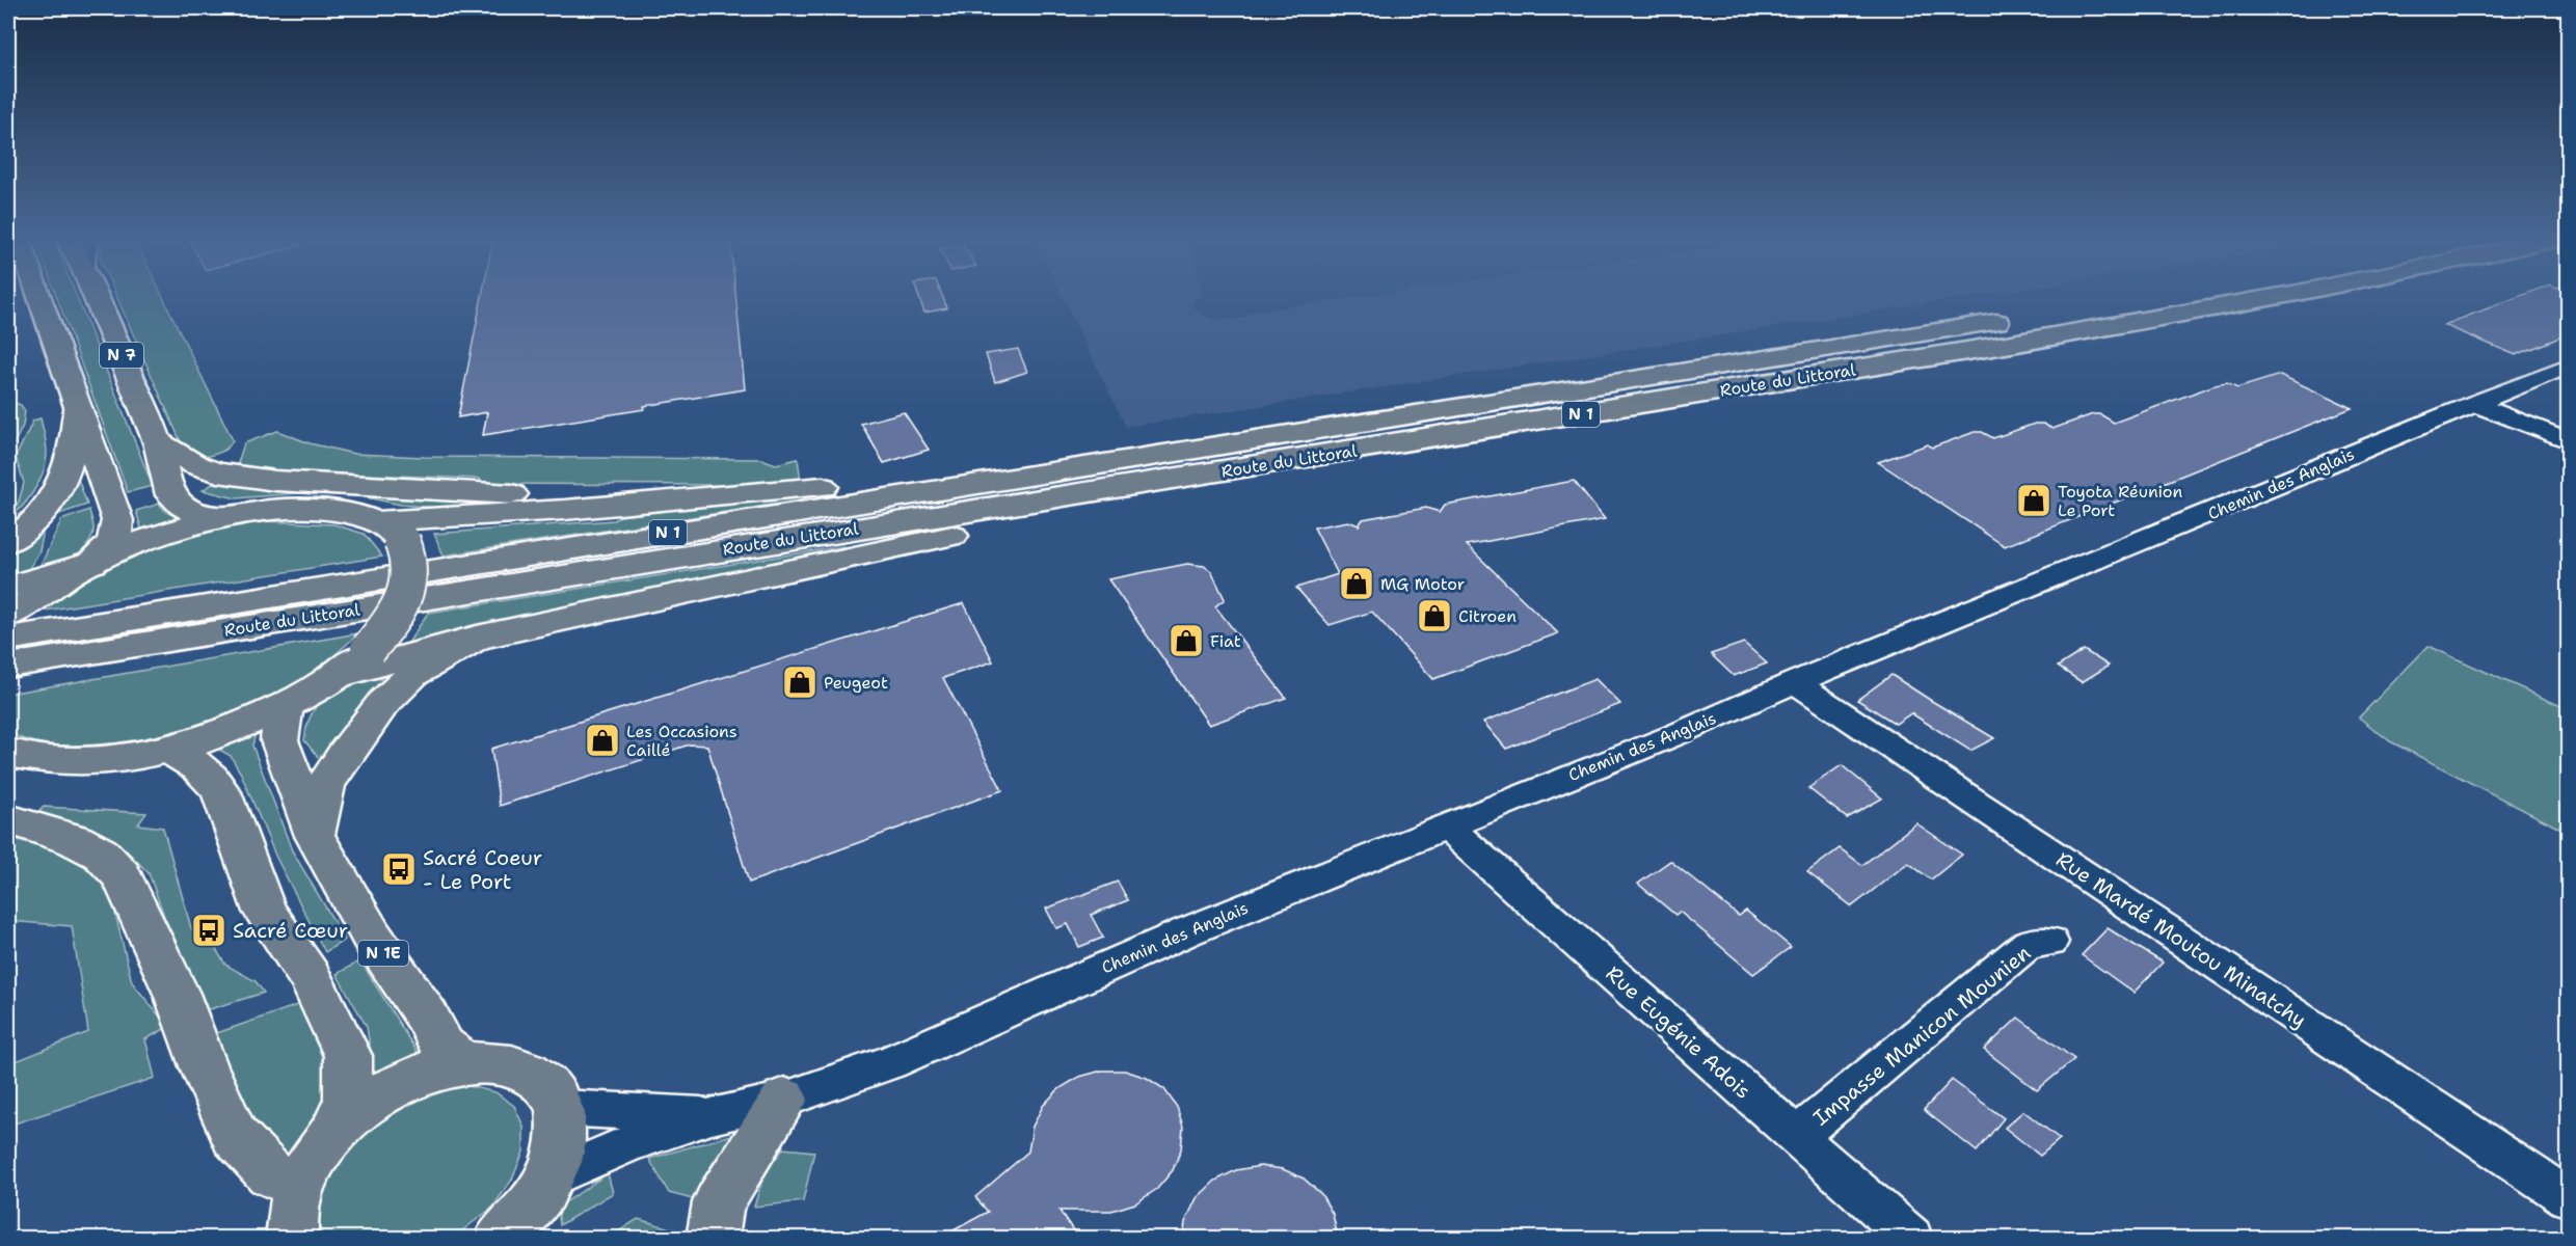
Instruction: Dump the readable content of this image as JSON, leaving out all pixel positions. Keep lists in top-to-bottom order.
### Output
{
  "streets": {
    "main road": [
      "N 7",
      "Route du Littoral",
      "N 1",
      "N 1E"
    ],
    "street": [
      "Chemin des Anglais",
      "Rue Mardé Moutou Minatchy",
      "Rue Eugénie Adois",
      "Impasse Manicon Mounien"
    ]
  },
  "crossings": [
    ["Chemin des Anglais", "Rue Mardé Moutou Minatchy"],
    ["Chemin des Anglais", "Rue Eugénie Adois"],
    ["Rue Eugénie Adois", "Impasse Manicon Mounien"]
  ],
  "places": {
    "shop": [
      "Toyota Réunion Le Port",
      "MG Motor",
      "Citroen",
      "Fiat",
      "Peugeot",
      "Les Occasions Caillé"
    ],
    "bus stop": ["Sacré Coeur - Le Port", "Sacré Cœur"]
  }
}
